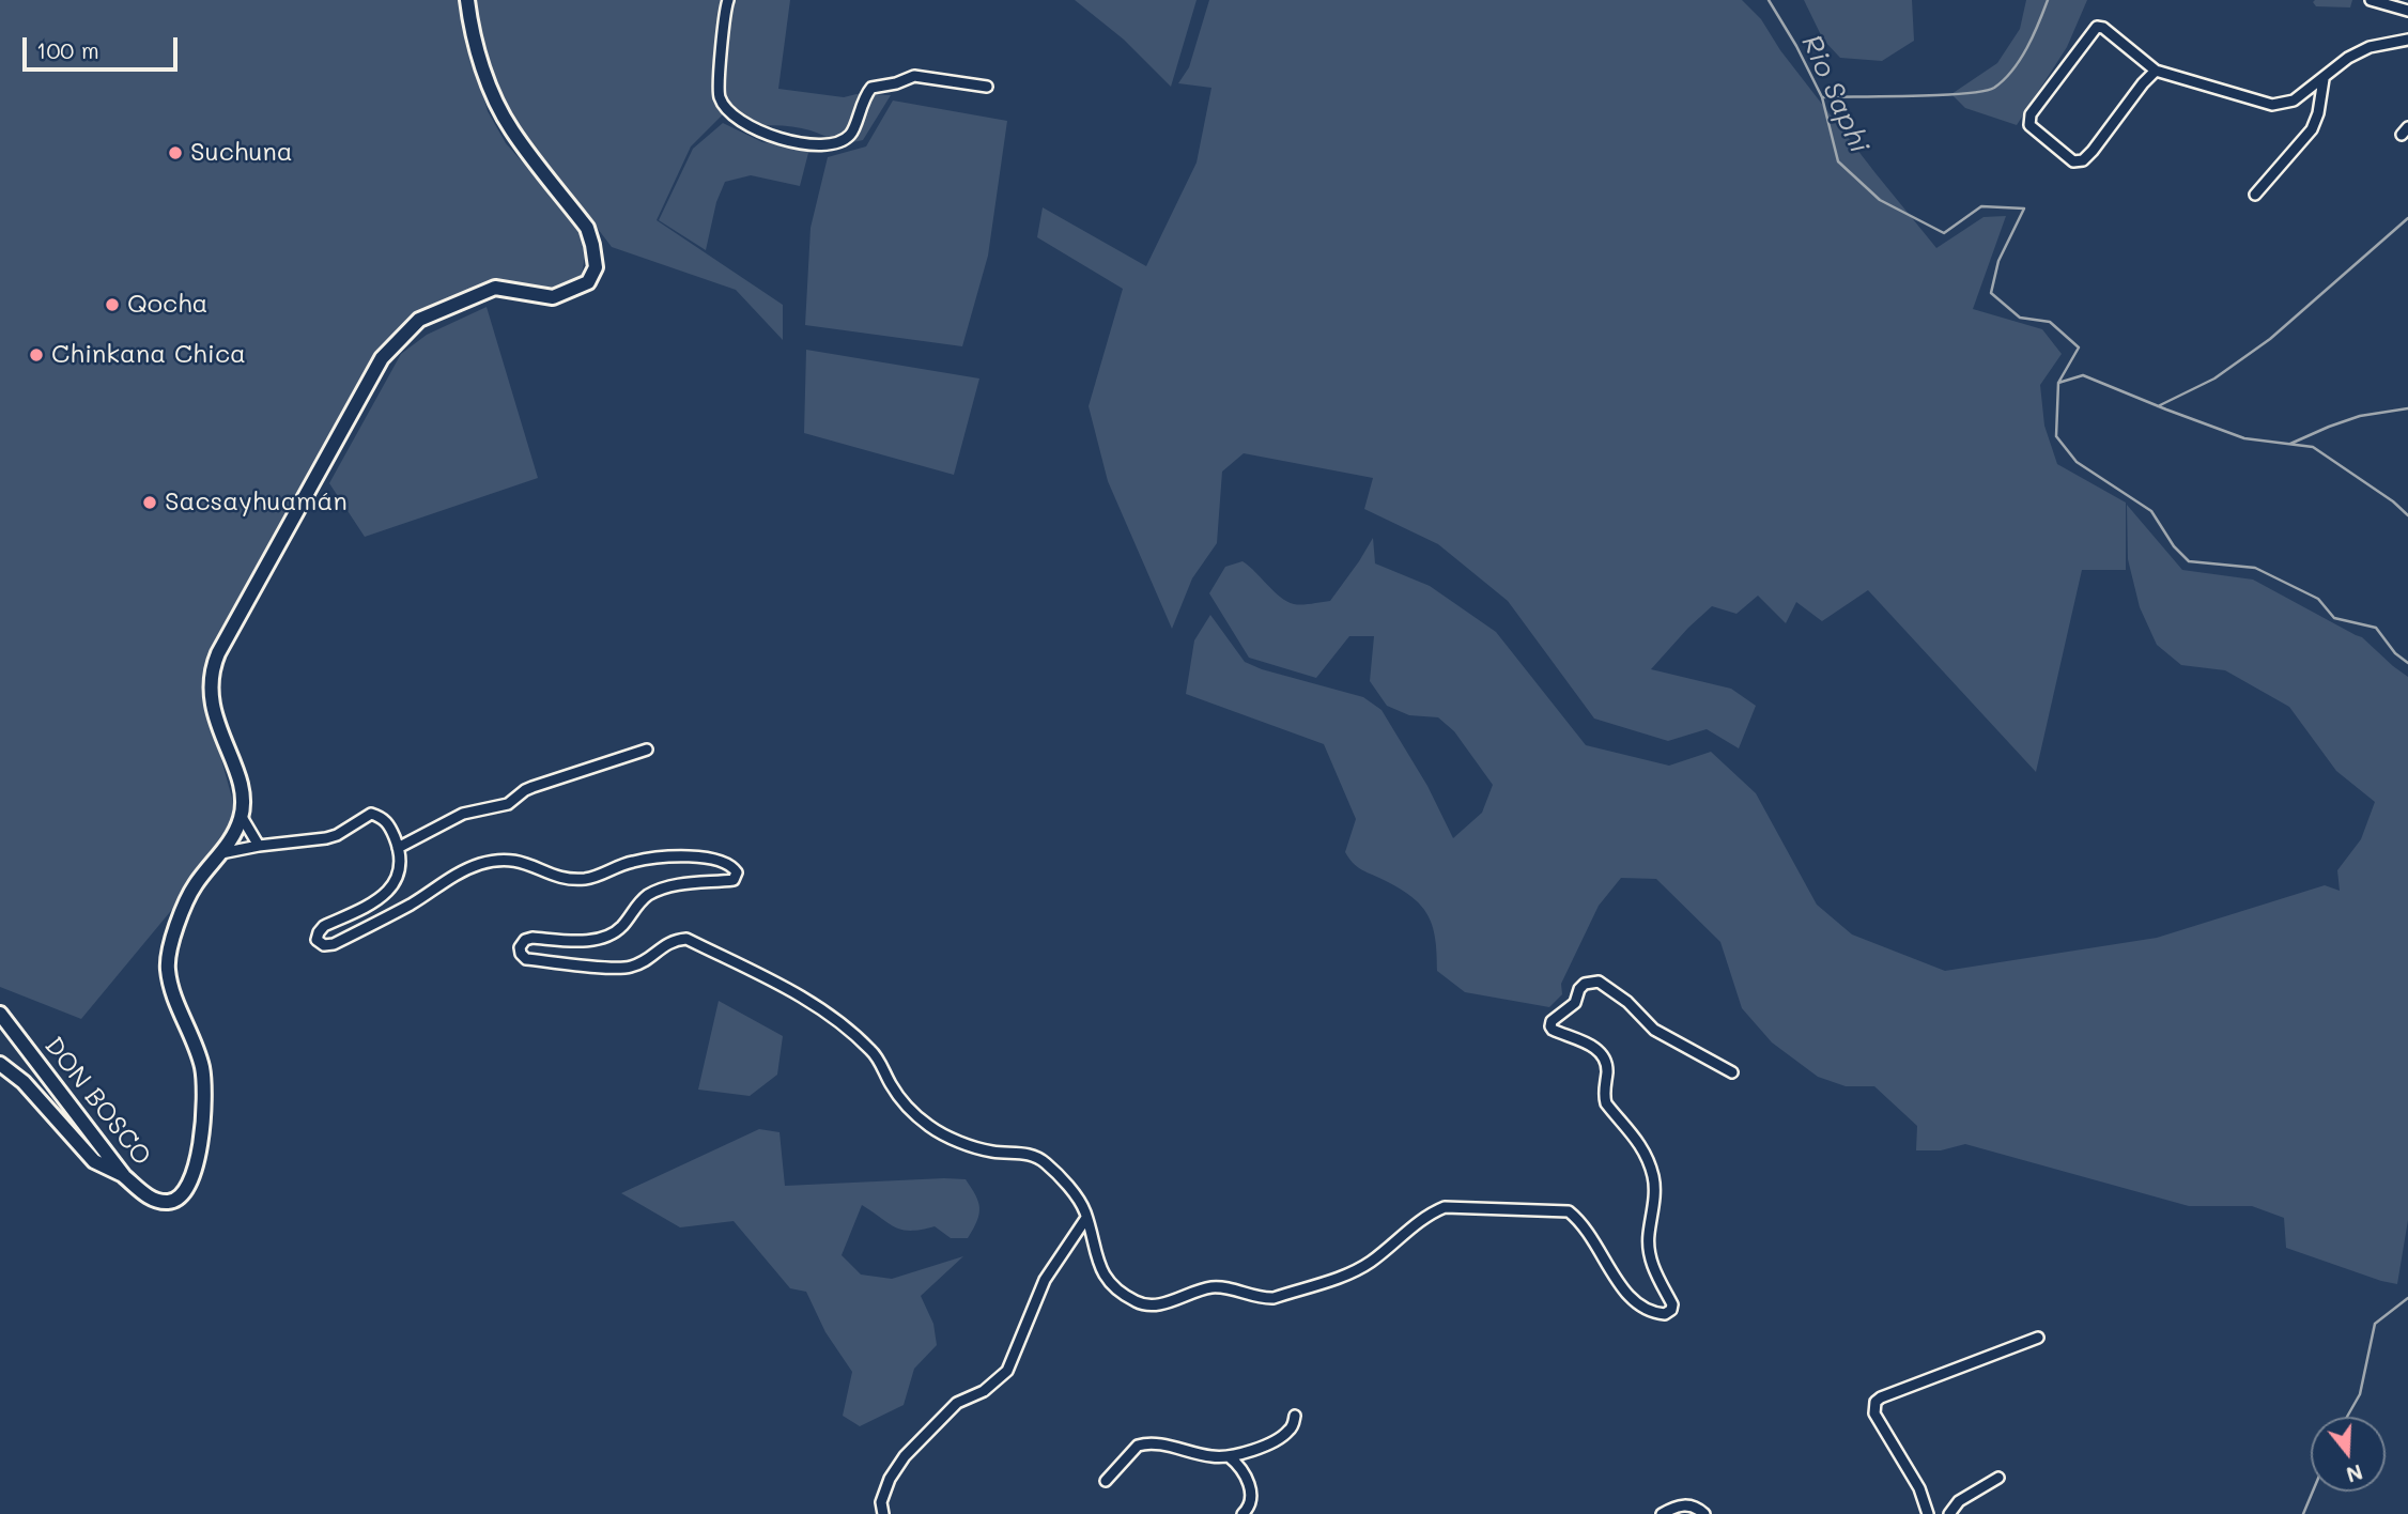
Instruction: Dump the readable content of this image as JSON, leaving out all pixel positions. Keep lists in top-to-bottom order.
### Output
{
  "streets": {
    "street": ["DON BOSCO"]
  },
  "water": ["Rio Saphi"],
  "places": [
    "Suchuna",
    "Qocha",
    "Chinkana Chica",
    "Sacsayhuamán"
  ],
  "scale_bar": "100 m",
  "north": "bottom"
}
